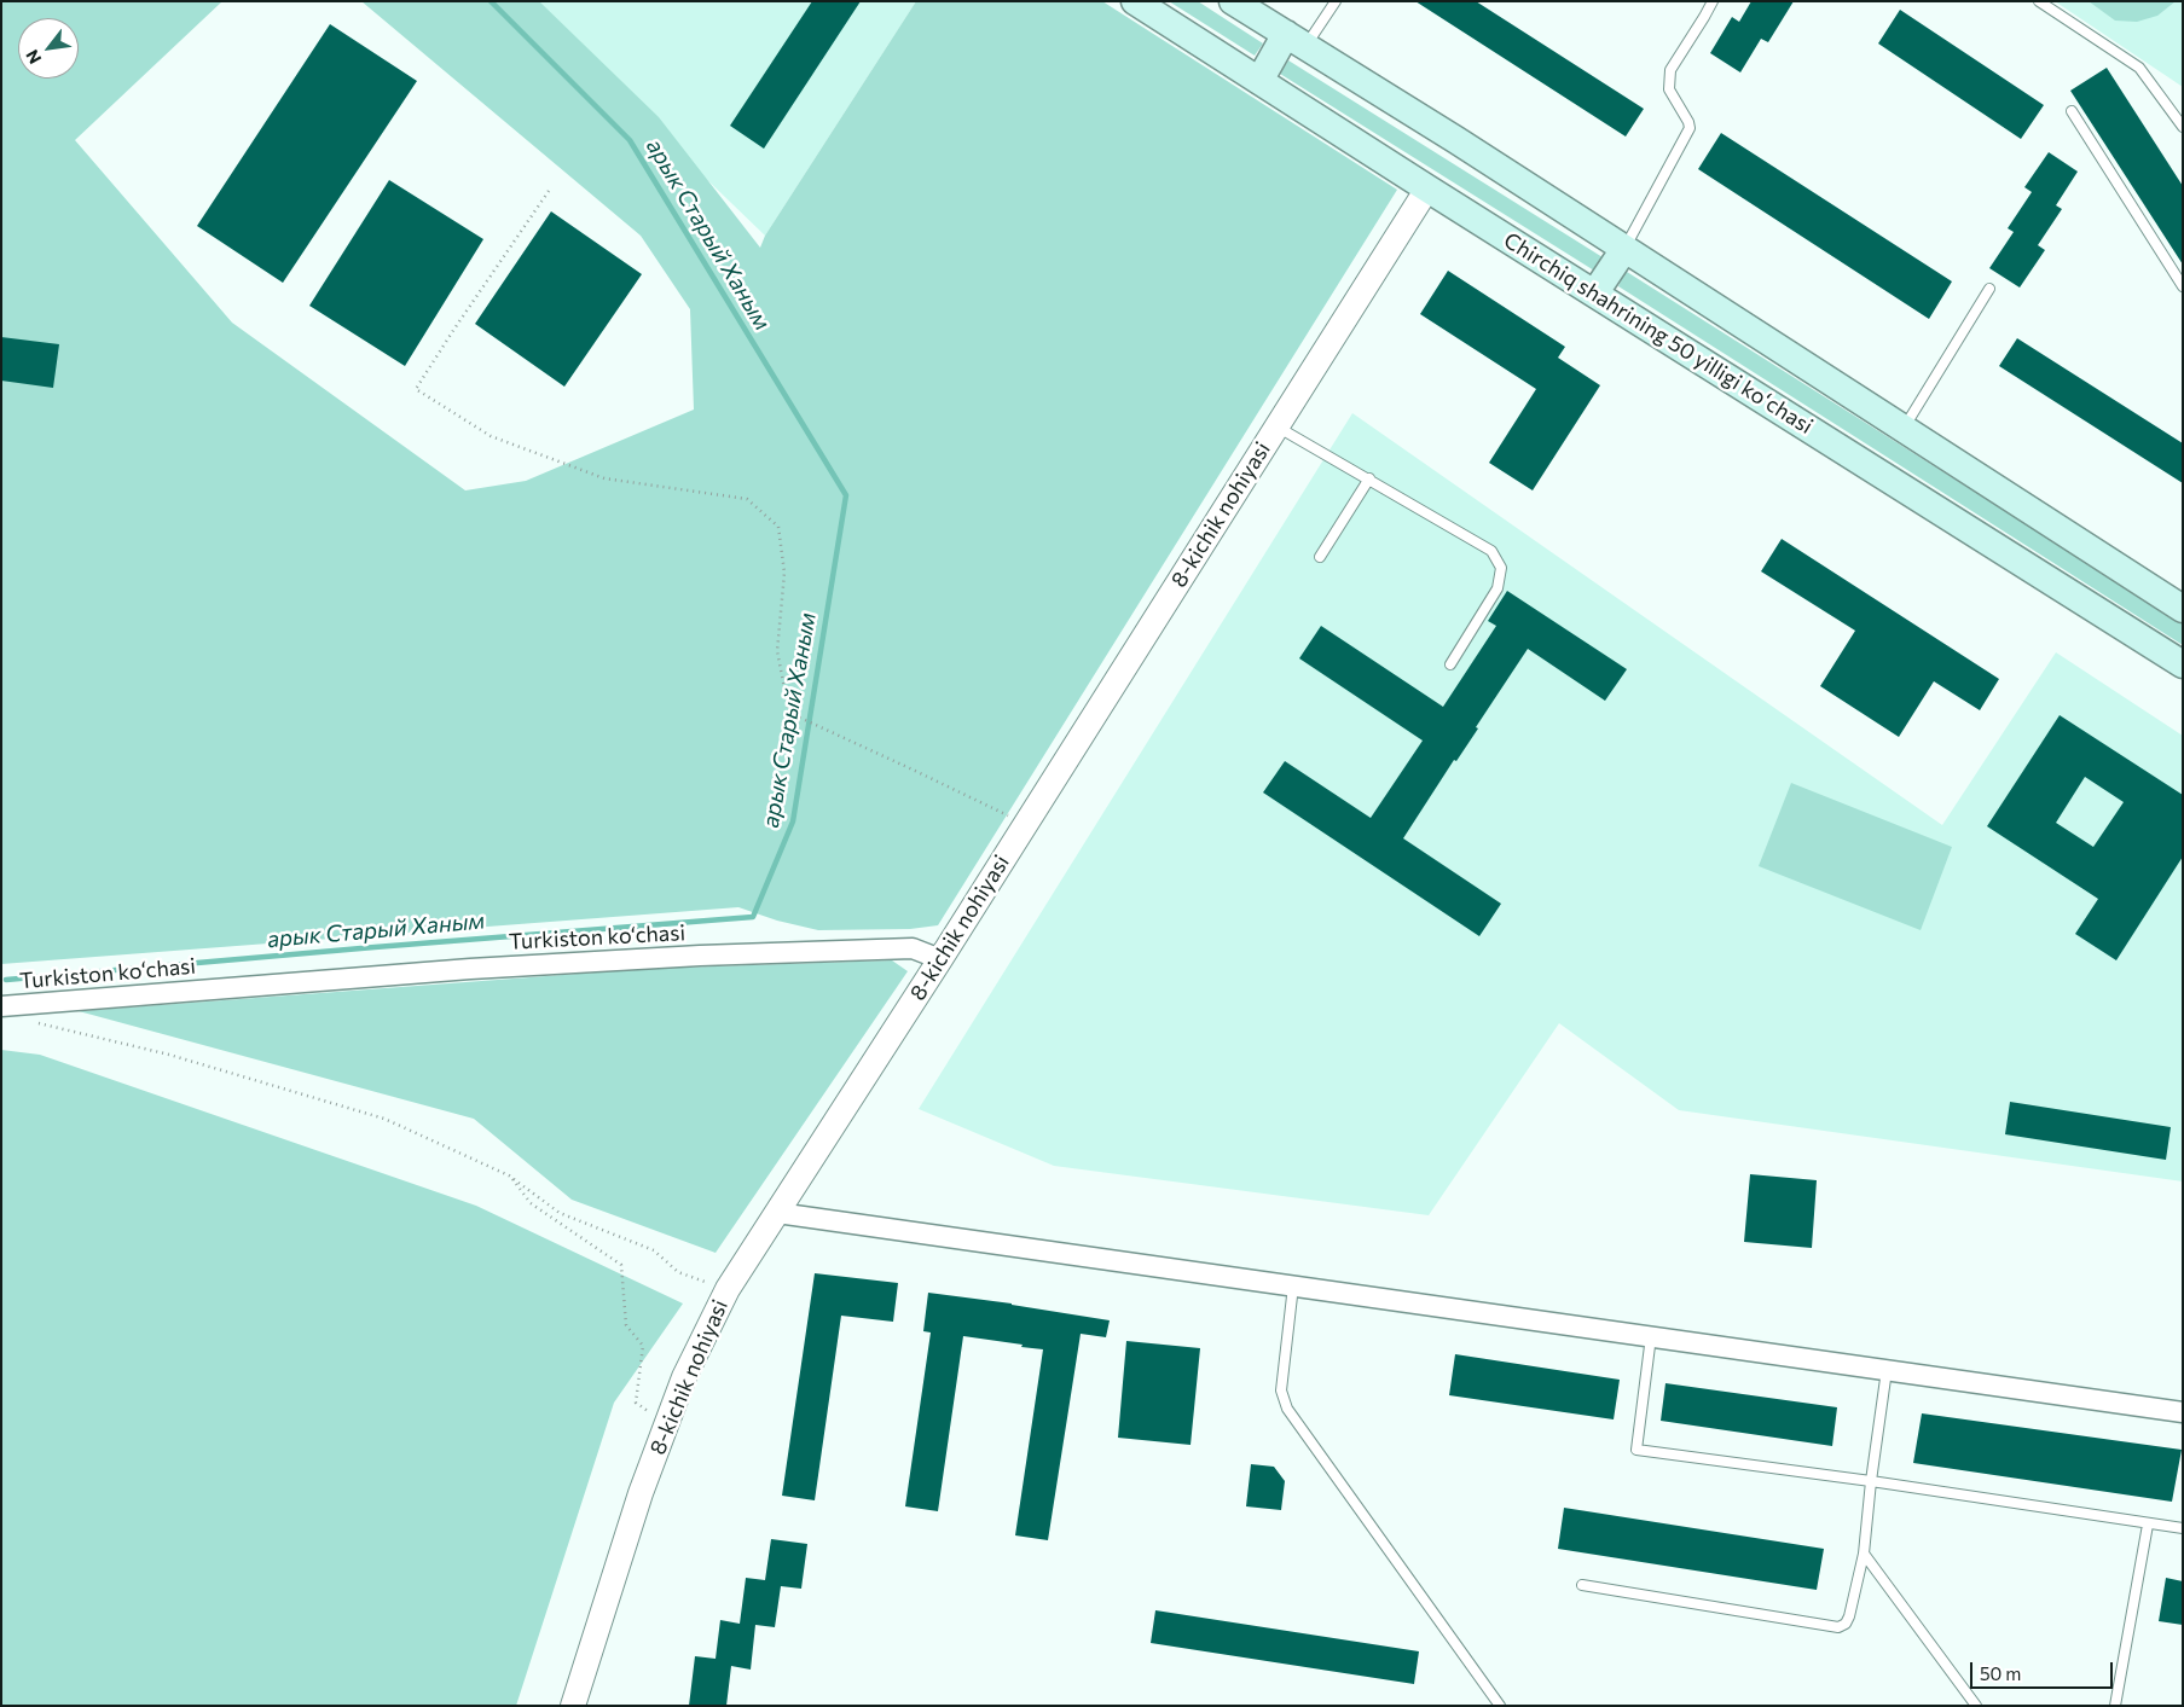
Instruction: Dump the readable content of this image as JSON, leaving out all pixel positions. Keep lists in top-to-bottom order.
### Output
{
  "streets": {
    "main road": ["Chirchiq shahrining 50 yilligi koʻchasi"],
    "street": ["8-kichik nohiyasi", "Turkiston ko‘chasi"]
  },
  "crossings": [
    ["Chirchiq shahrining 50 yilligi koʻchasi", "8-kichik nohiyasi"],
    ["8-kichik nohiyasi", "Turkiston ko‘chasi"]
  ],
  "water": ["арык Старый Ханым"],
  "scale_bar": "50 m",
  "north": "bottom left"
}
